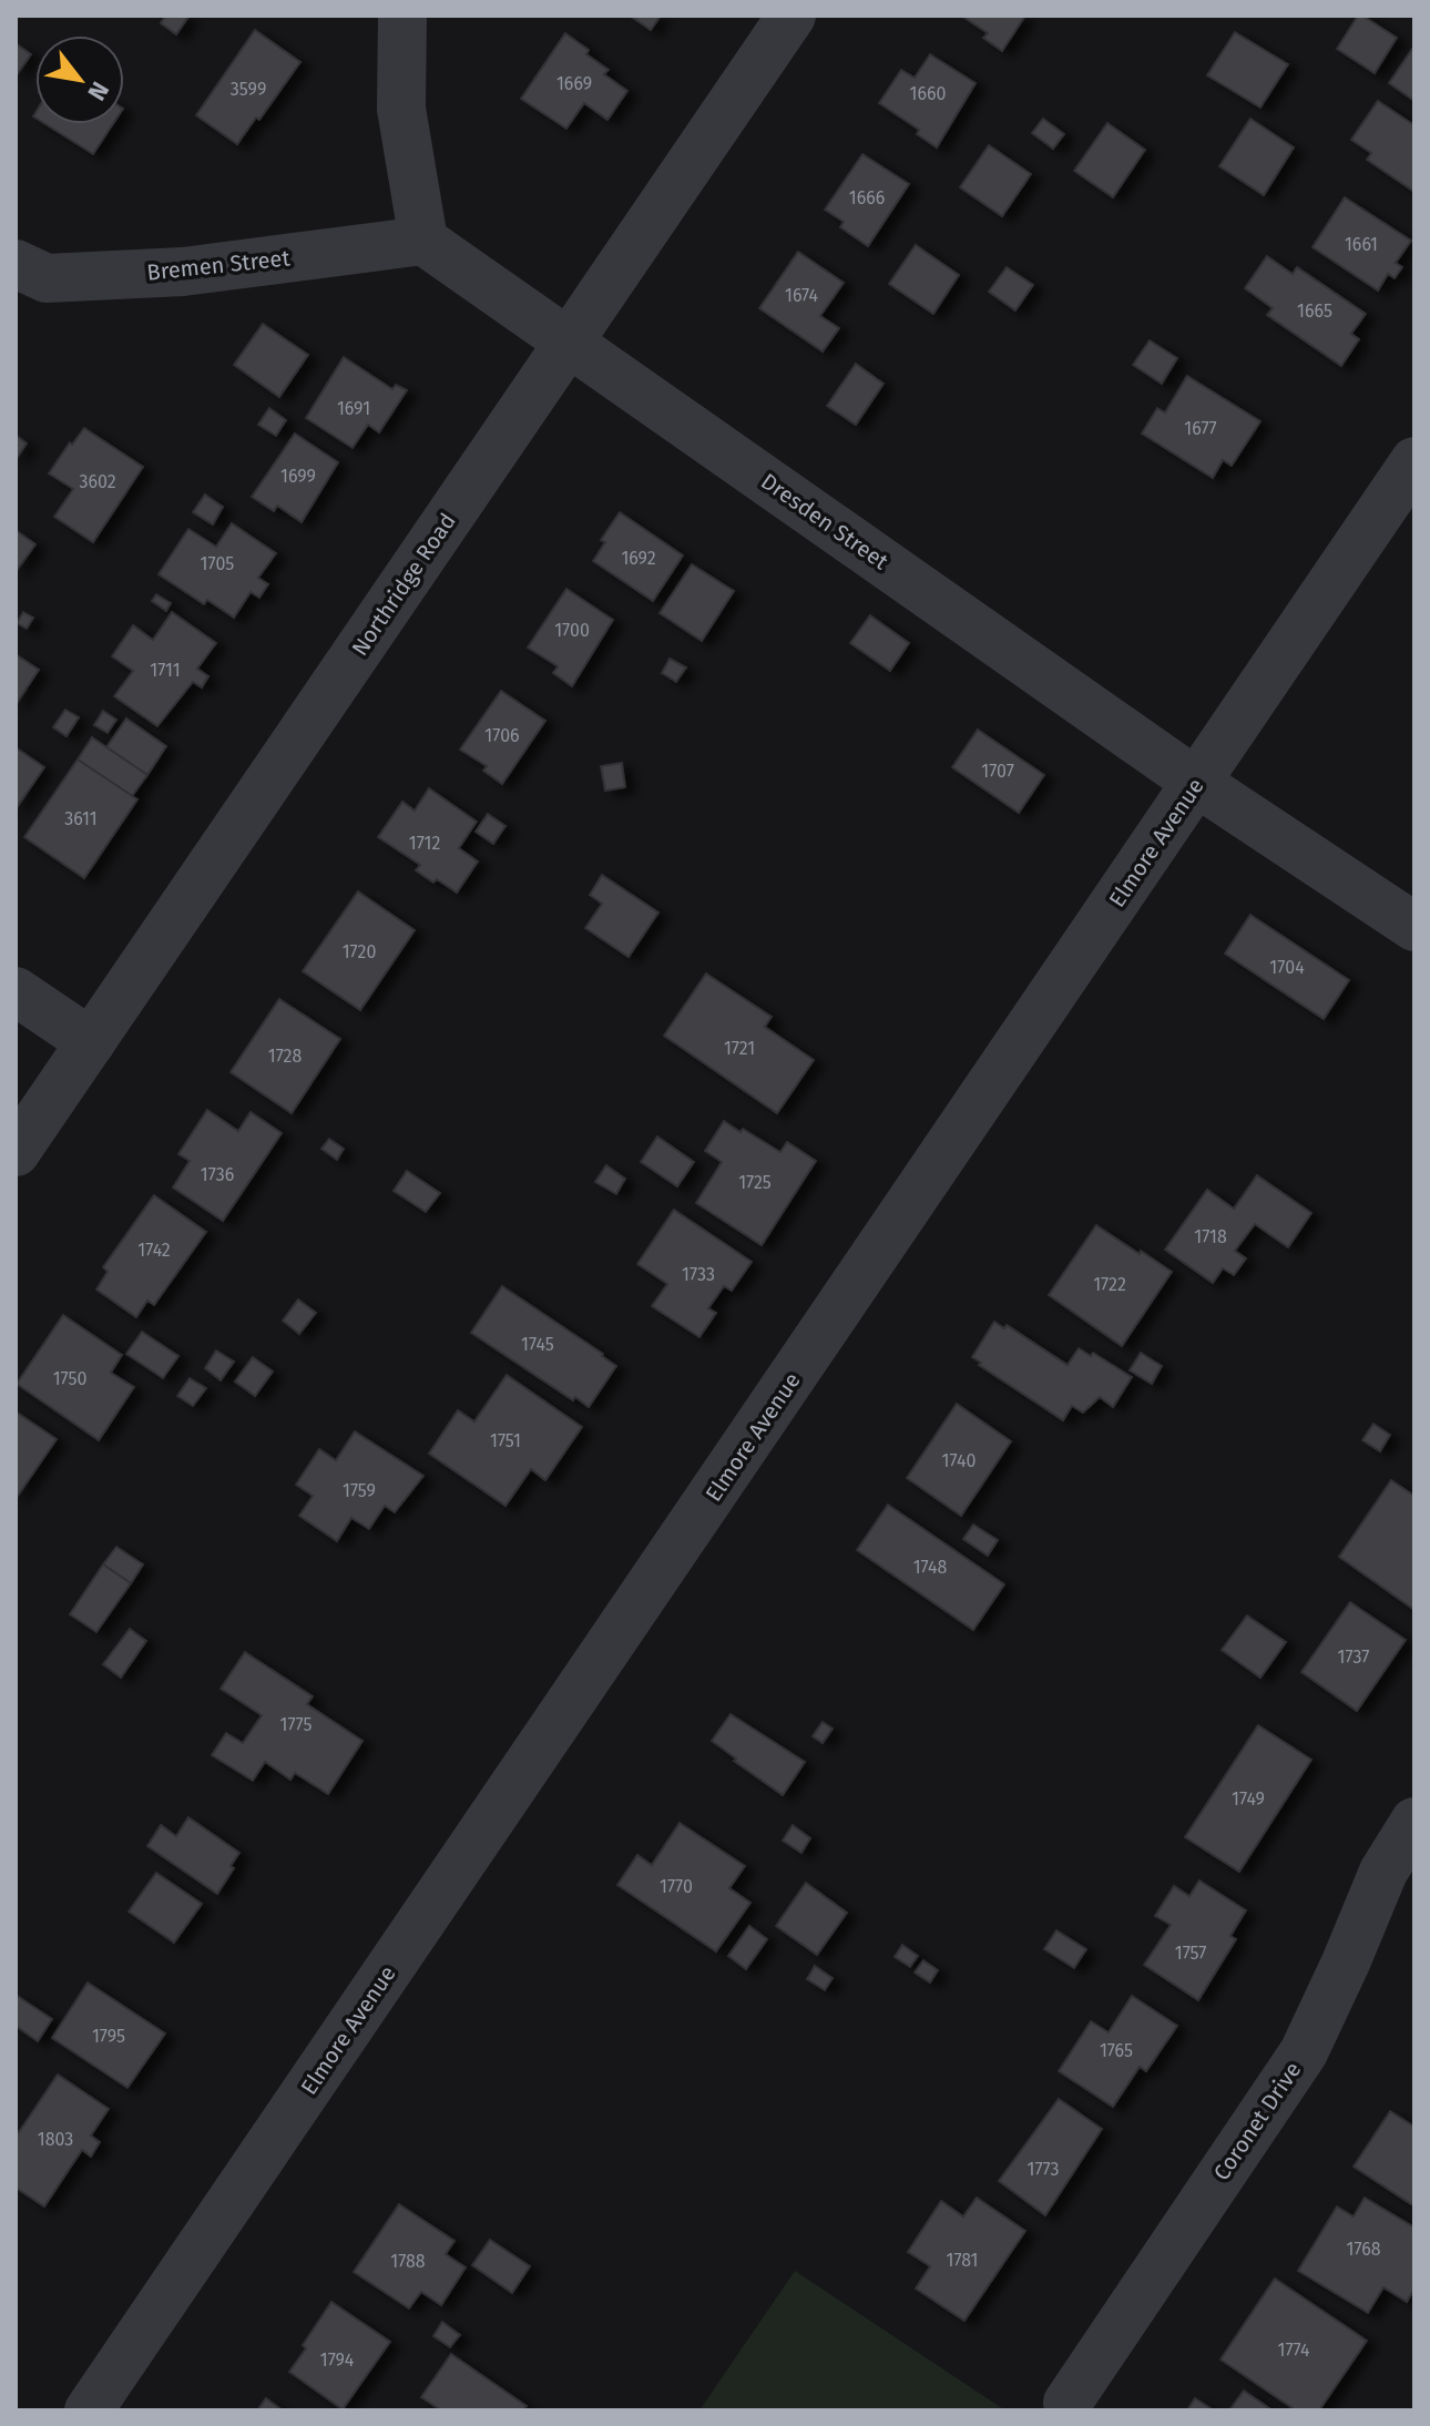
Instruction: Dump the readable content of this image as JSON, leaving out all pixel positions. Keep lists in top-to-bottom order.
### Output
{
  "streets": {
    "street": [
      "Bremen Street",
      "Dresden Street",
      "Northridge Road",
      "Elmore Avenue",
      "Coronet Drive"
    ]
  },
  "crossings": [
    ["Bremen Street", "Dresden Street"],
    ["Dresden Street", "Northridge Road"],
    ["Dresden Street", "Elmore Avenue"]
  ],
  "house_numbers": [
    "1669",
    "3599",
    "1660",
    "1666",
    "1661",
    "1674",
    "1665",
    "1691",
    "1677",
    "1699",
    "3602",
    "1692",
    "1705",
    "1700",
    "1711",
    "1706",
    "1707",
    "3611",
    "1712",
    "1720",
    "1704",
    "1721",
    "1728",
    "1736",
    "1725",
    "1718",
    "1742",
    "1733",
    "1722",
    "1745",
    "1750",
    "1751",
    "1740",
    "1759",
    "1748",
    "1737",
    "1775",
    "1749",
    "1770",
    "1757",
    "1795",
    "1765",
    "1803",
    "1773",
    "1768",
    "1781",
    "1788",
    "1774",
    "1794"
  ],
  "north": "bottom right"
}
